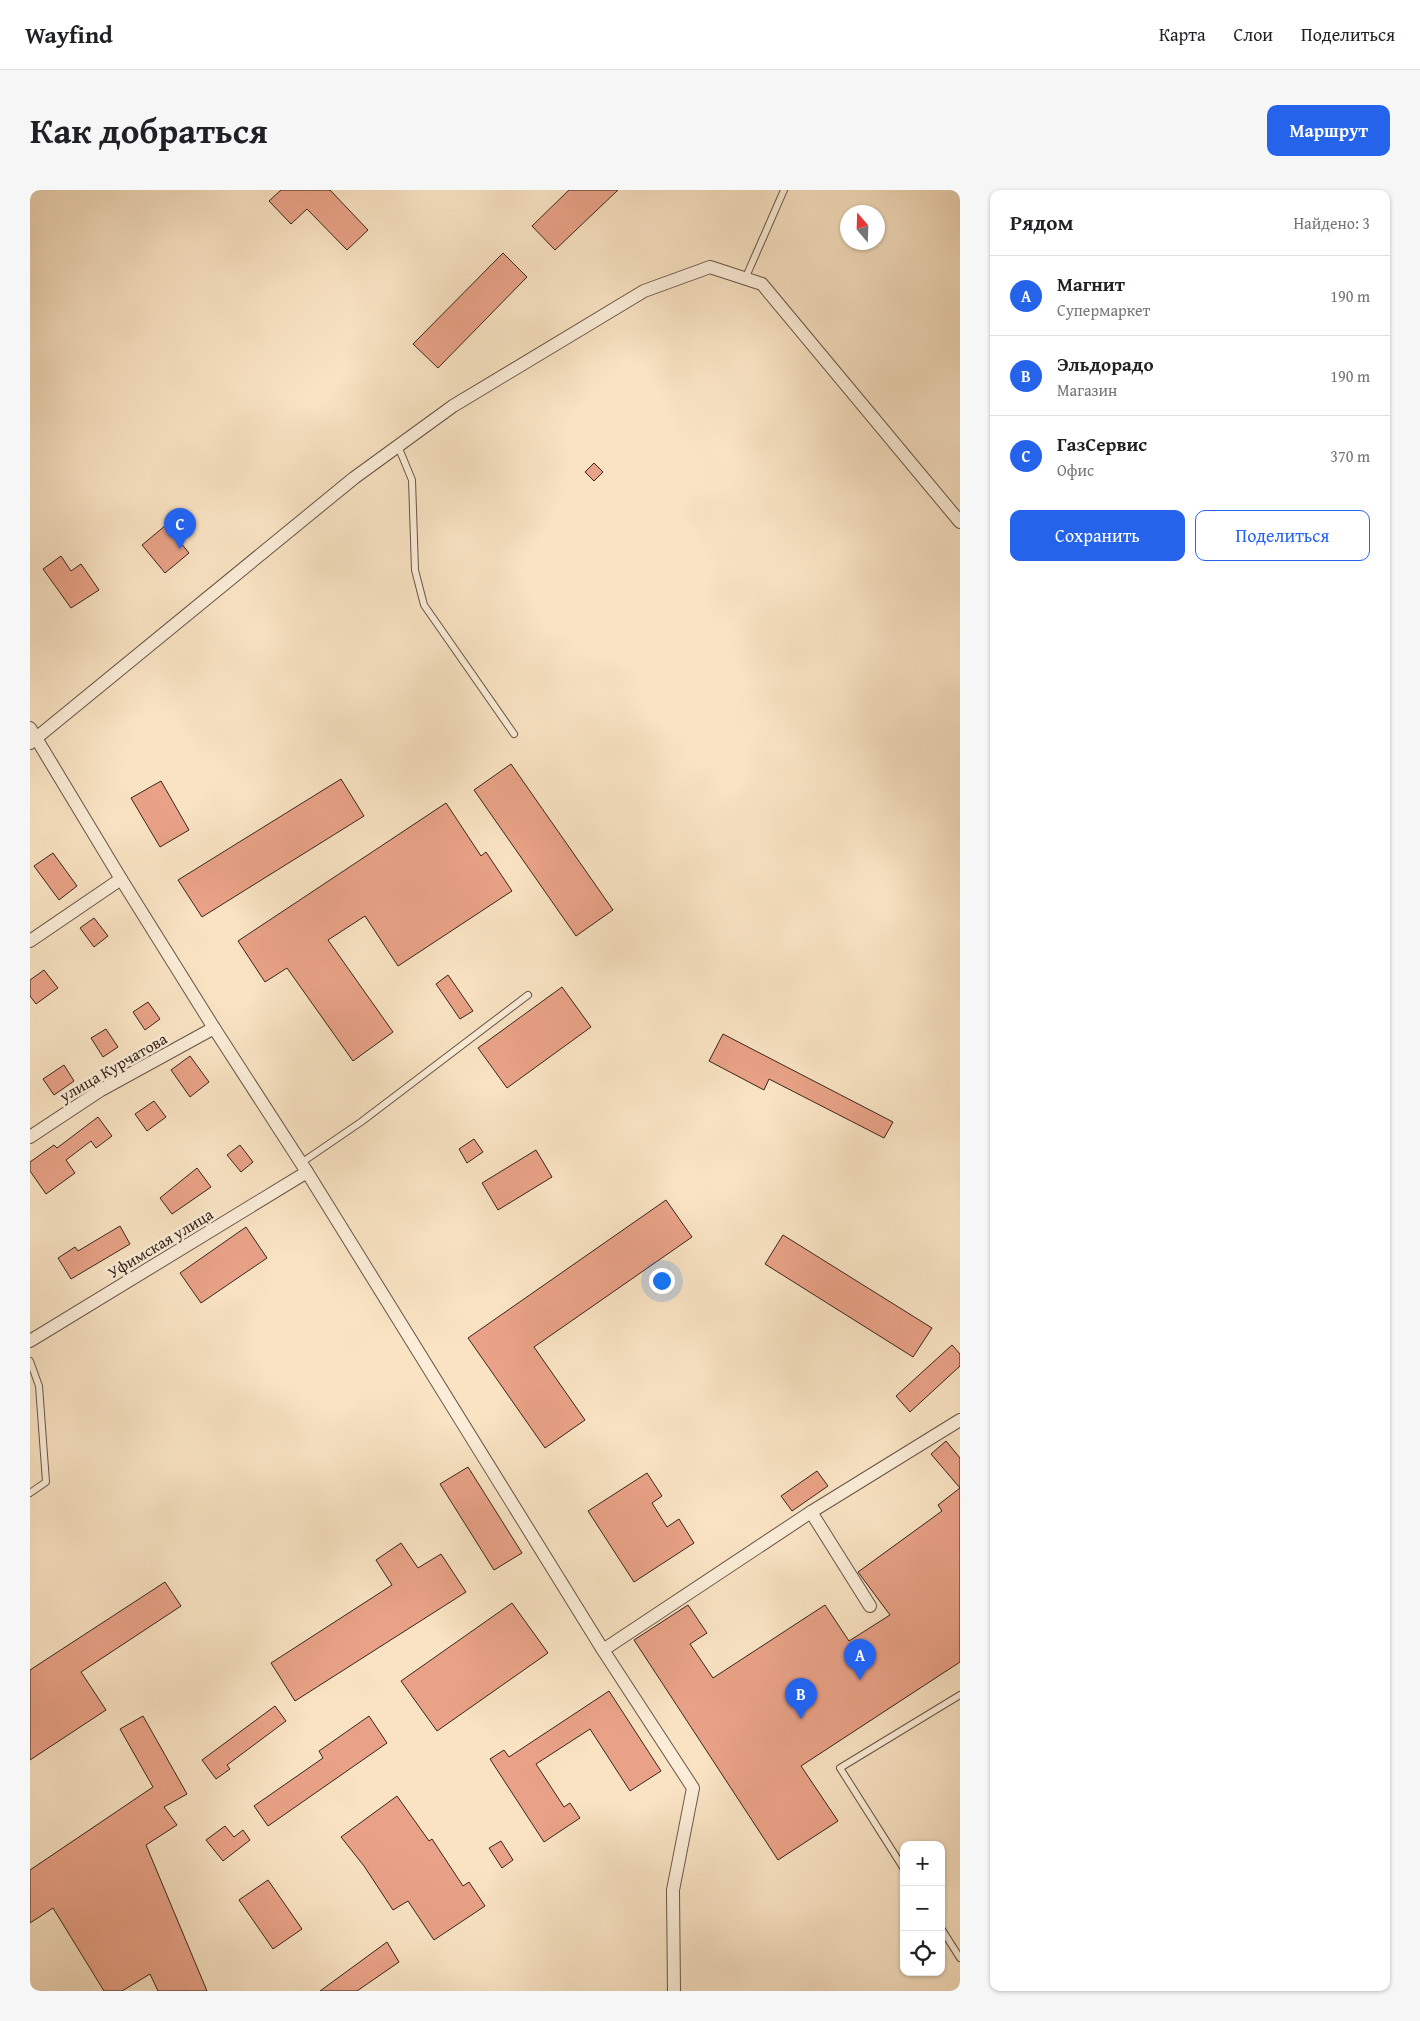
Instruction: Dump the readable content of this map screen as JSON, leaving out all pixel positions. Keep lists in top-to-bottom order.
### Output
{
  "streets": {
    "street": ["улица Курчатова", "Уфимская улица"]
  },
  "north": "top",
  "page": {
    "header": "Wayfind",
    "nav": ["Карта", "Слои", "Поделиться"],
    "title": "Как добраться",
    "buttons": [
      "Маршрут",
      ["Сохранить", "Поделиться"]
    ],
    "heading": ["Рядом", "Найдено: 3"],
    "list": [
      {
        "mark": "A",
        "name": "Магнит",
        "note": "Супермаркет",
        "value": "190 m"
      },
      {
        "mark": "B",
        "name": "Эльдорадо",
        "note": "Магазин",
        "value": "190 m"
      },
      {
        "mark": "C",
        "name": "ГазСервис",
        "note": "Офис",
        "value": "370 m"
      }
    ],
    "pins": ["C", "A", "B"],
    "map_buttons": ["+", "−"]
  }
}
